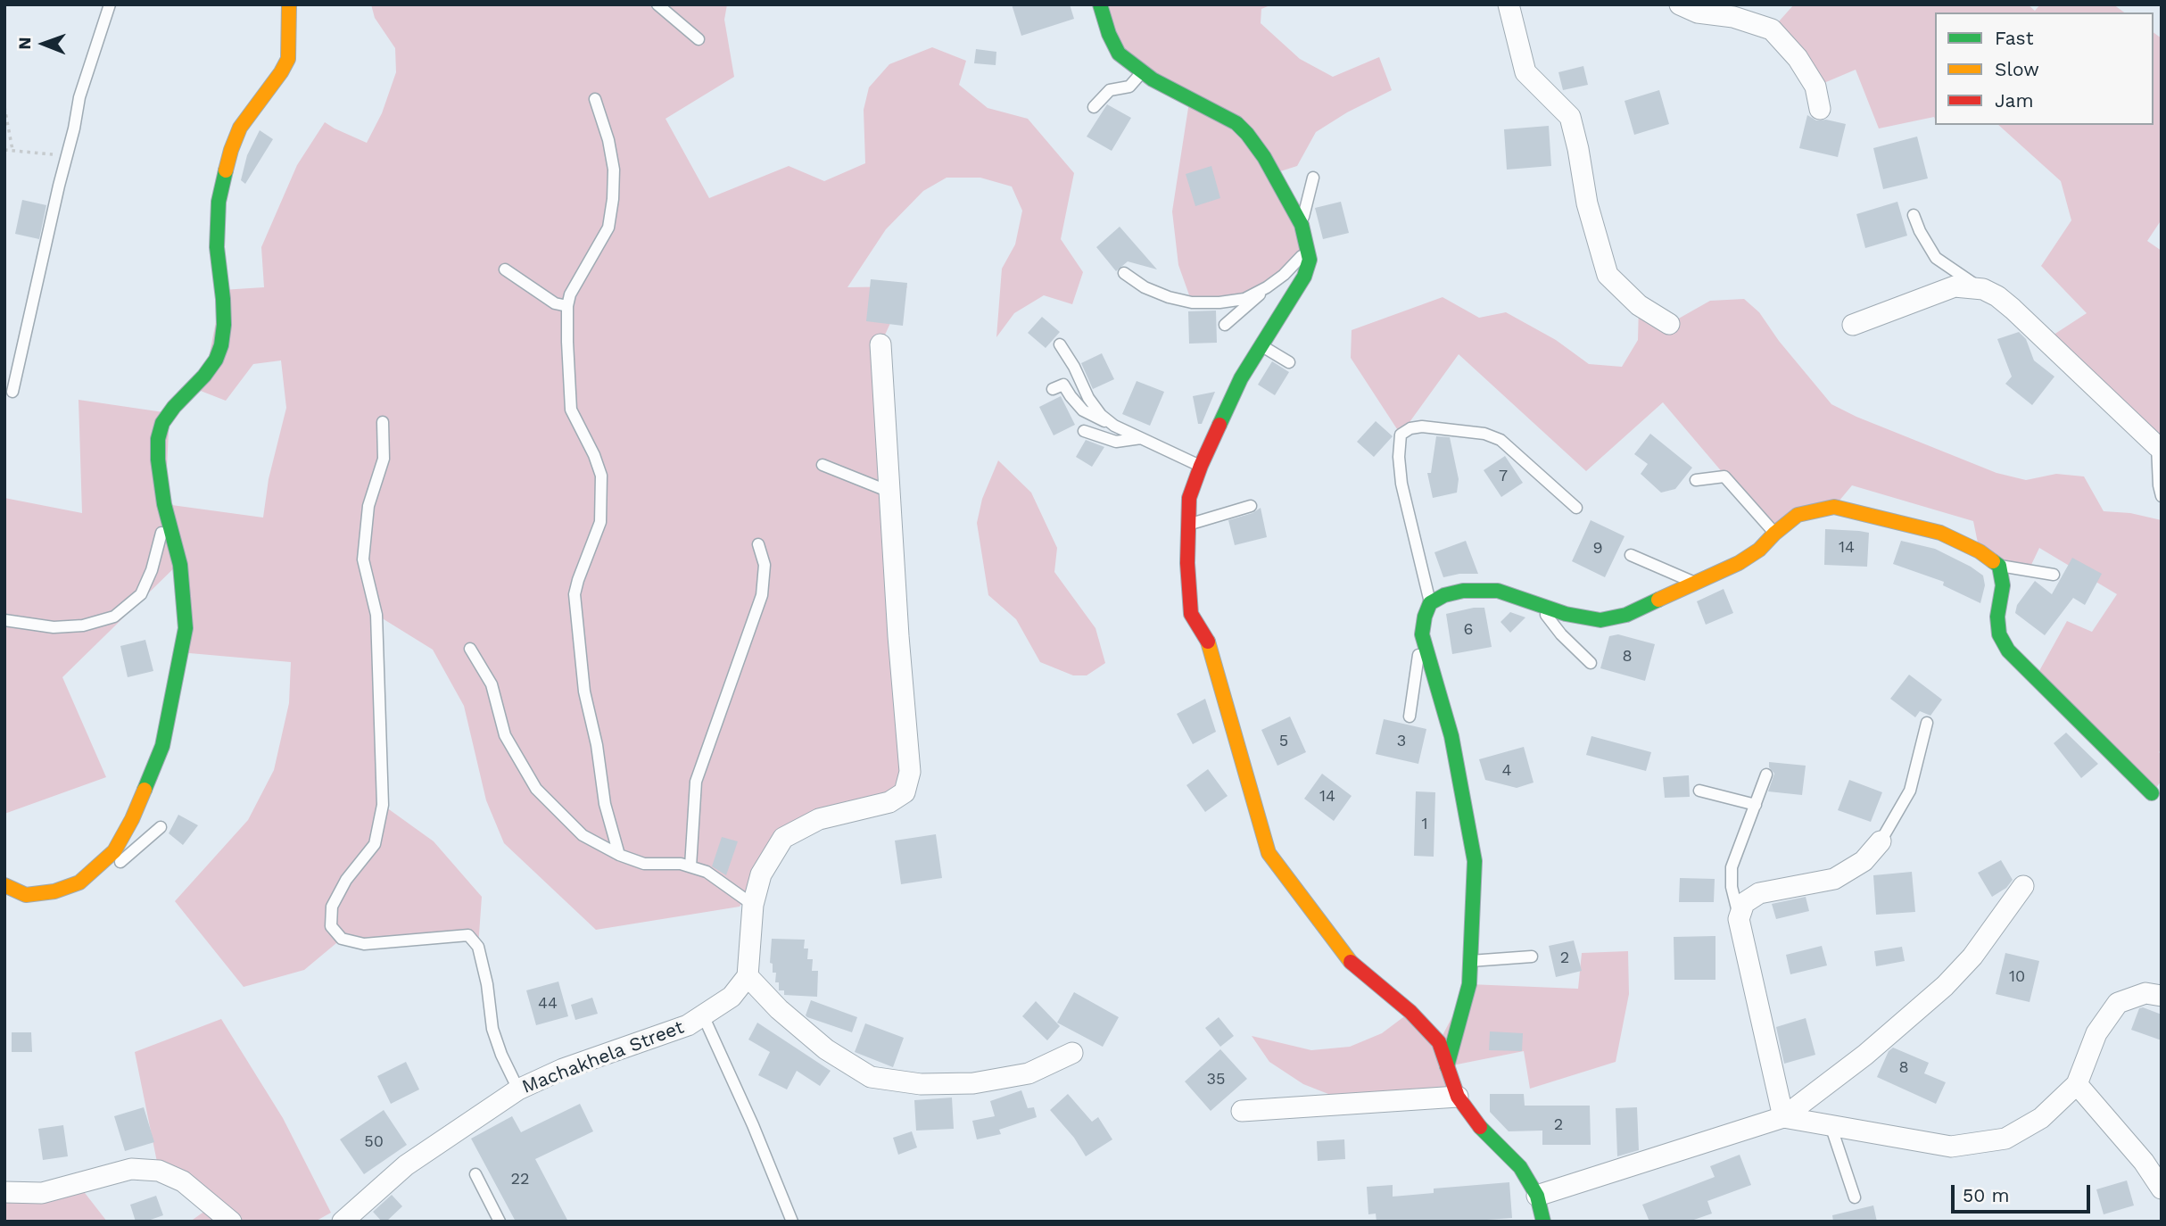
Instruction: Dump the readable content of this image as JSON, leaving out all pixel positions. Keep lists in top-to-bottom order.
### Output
{
  "streets": {
    "street": ["Machakhela Street"]
  },
  "house_numbers": [
    "7",
    "14",
    "9",
    "6",
    "8",
    "5",
    "3",
    "4",
    "14",
    "1",
    "2",
    "10",
    "44",
    "8",
    "35",
    "2",
    "50",
    "22"
  ],
  "legend": ["Fast", "Slow", "Jam"],
  "scale_bar": "50 m",
  "north": "left"
}
